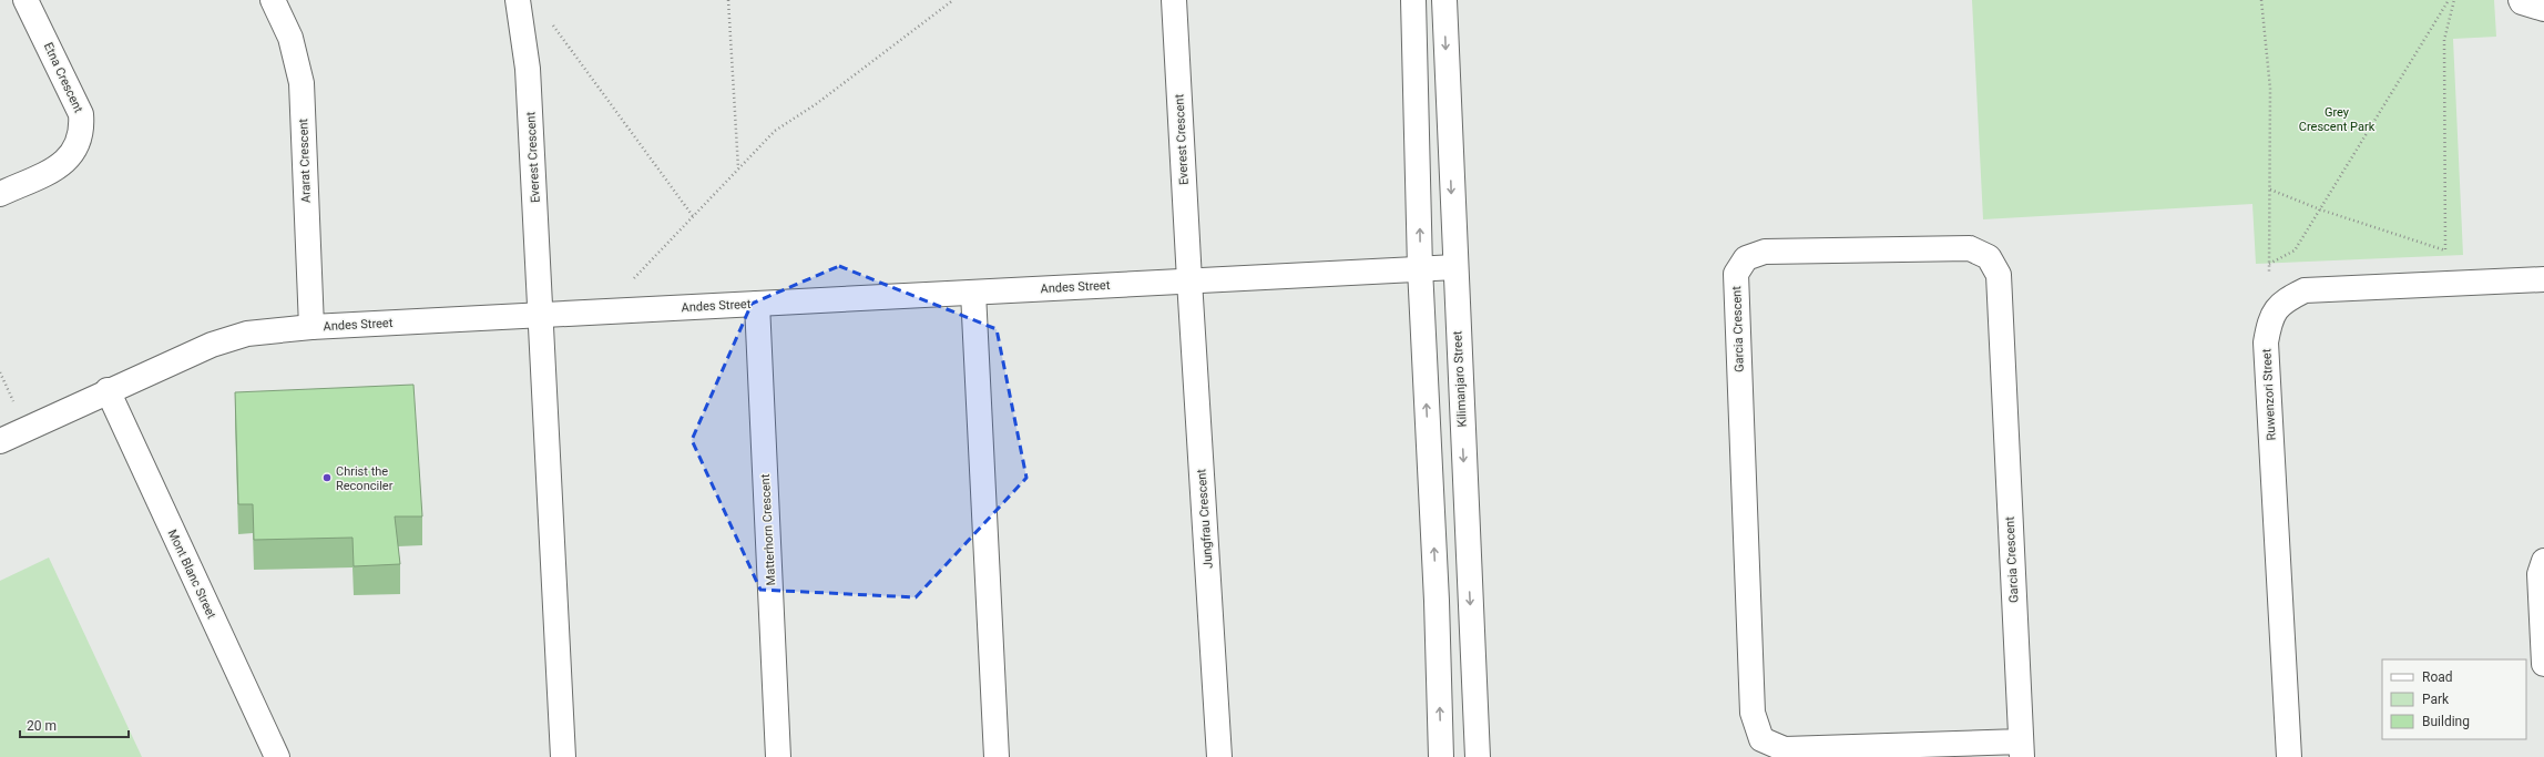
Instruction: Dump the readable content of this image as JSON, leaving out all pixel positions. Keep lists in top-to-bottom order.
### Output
{
  "streets": {
    "street": [
      "Etna Crescent",
      "Everest Crescent",
      "Ararat Crescent",
      "Andes Street",
      "Garcia Crescent",
      "Kilimanjaro Street",
      "Ruwenzori Street",
      "Jungfrau Crescent",
      "Matterhorn Crescent",
      "Mont Blanc Street"
    ]
  },
  "crossings": [
    ["Everest Crescent", "Andes Street"],
    ["Everest Crescent", "Jungfrau Crescent"],
    ["Ararat Crescent", "Andes Street"],
    ["Andes Street", "Kilimanjaro Street"],
    ["Andes Street", "Jungfrau Crescent"],
    ["Andes Street", "Matterhorn Crescent"],
    ["Andes Street", "Mont Blanc Street"]
  ],
  "parks": ["Grey Crescent Park"],
  "places": ["Christ the Reconciler"],
  "legend": ["Road", "Park", "Building"],
  "scale_bar": "20 m"
}
